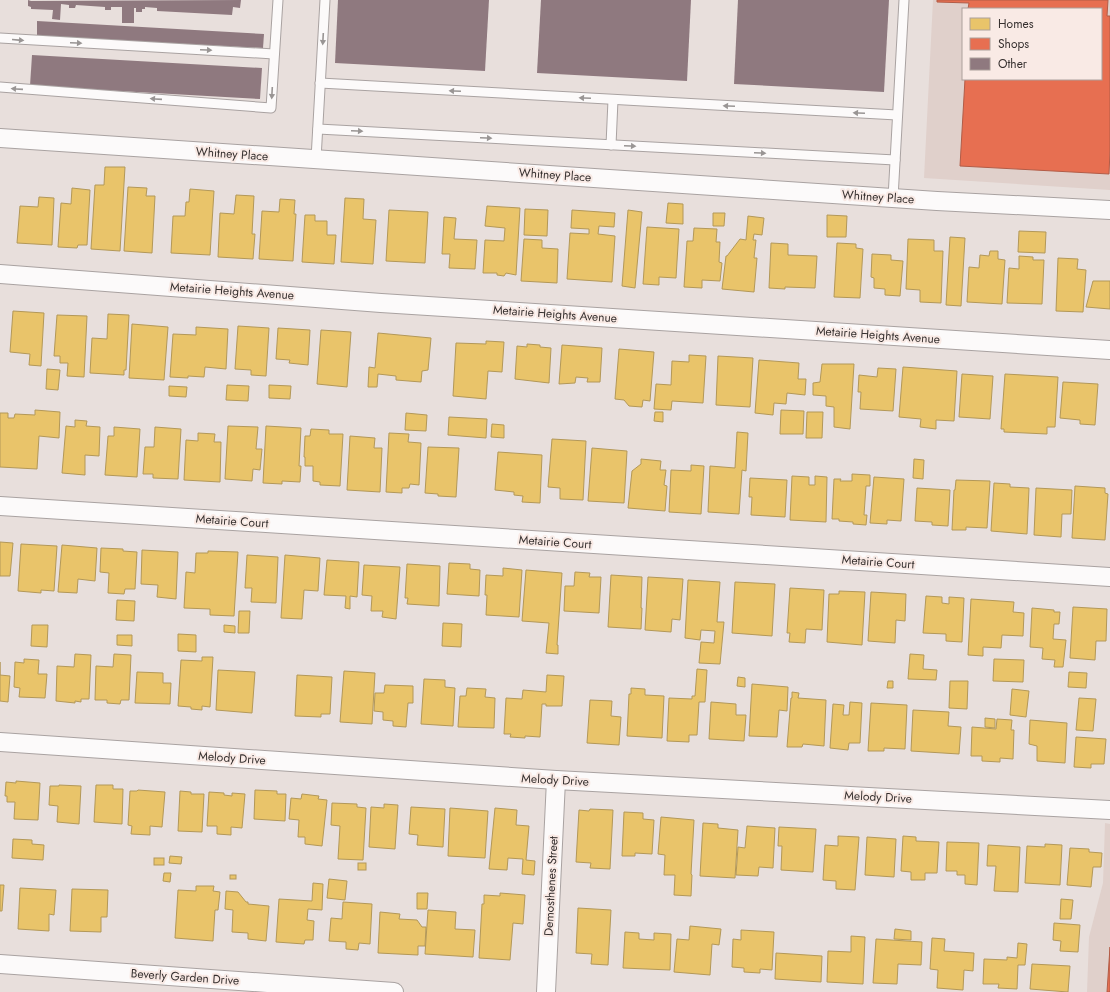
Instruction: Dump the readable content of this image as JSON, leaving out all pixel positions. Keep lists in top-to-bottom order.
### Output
{
  "streets": {
    "street": [
      "Whitney Place",
      "Metairie Heights Avenue",
      "Metairie Court",
      "Melody Drive",
      "Demosthenes Street",
      "Beverly Garden Drive"
    ]
  },
  "crossings": [
    ["Melody Drive", "Demosthenes Street"]
  ],
  "legend": ["Homes", "Shops", "Other"]
}
